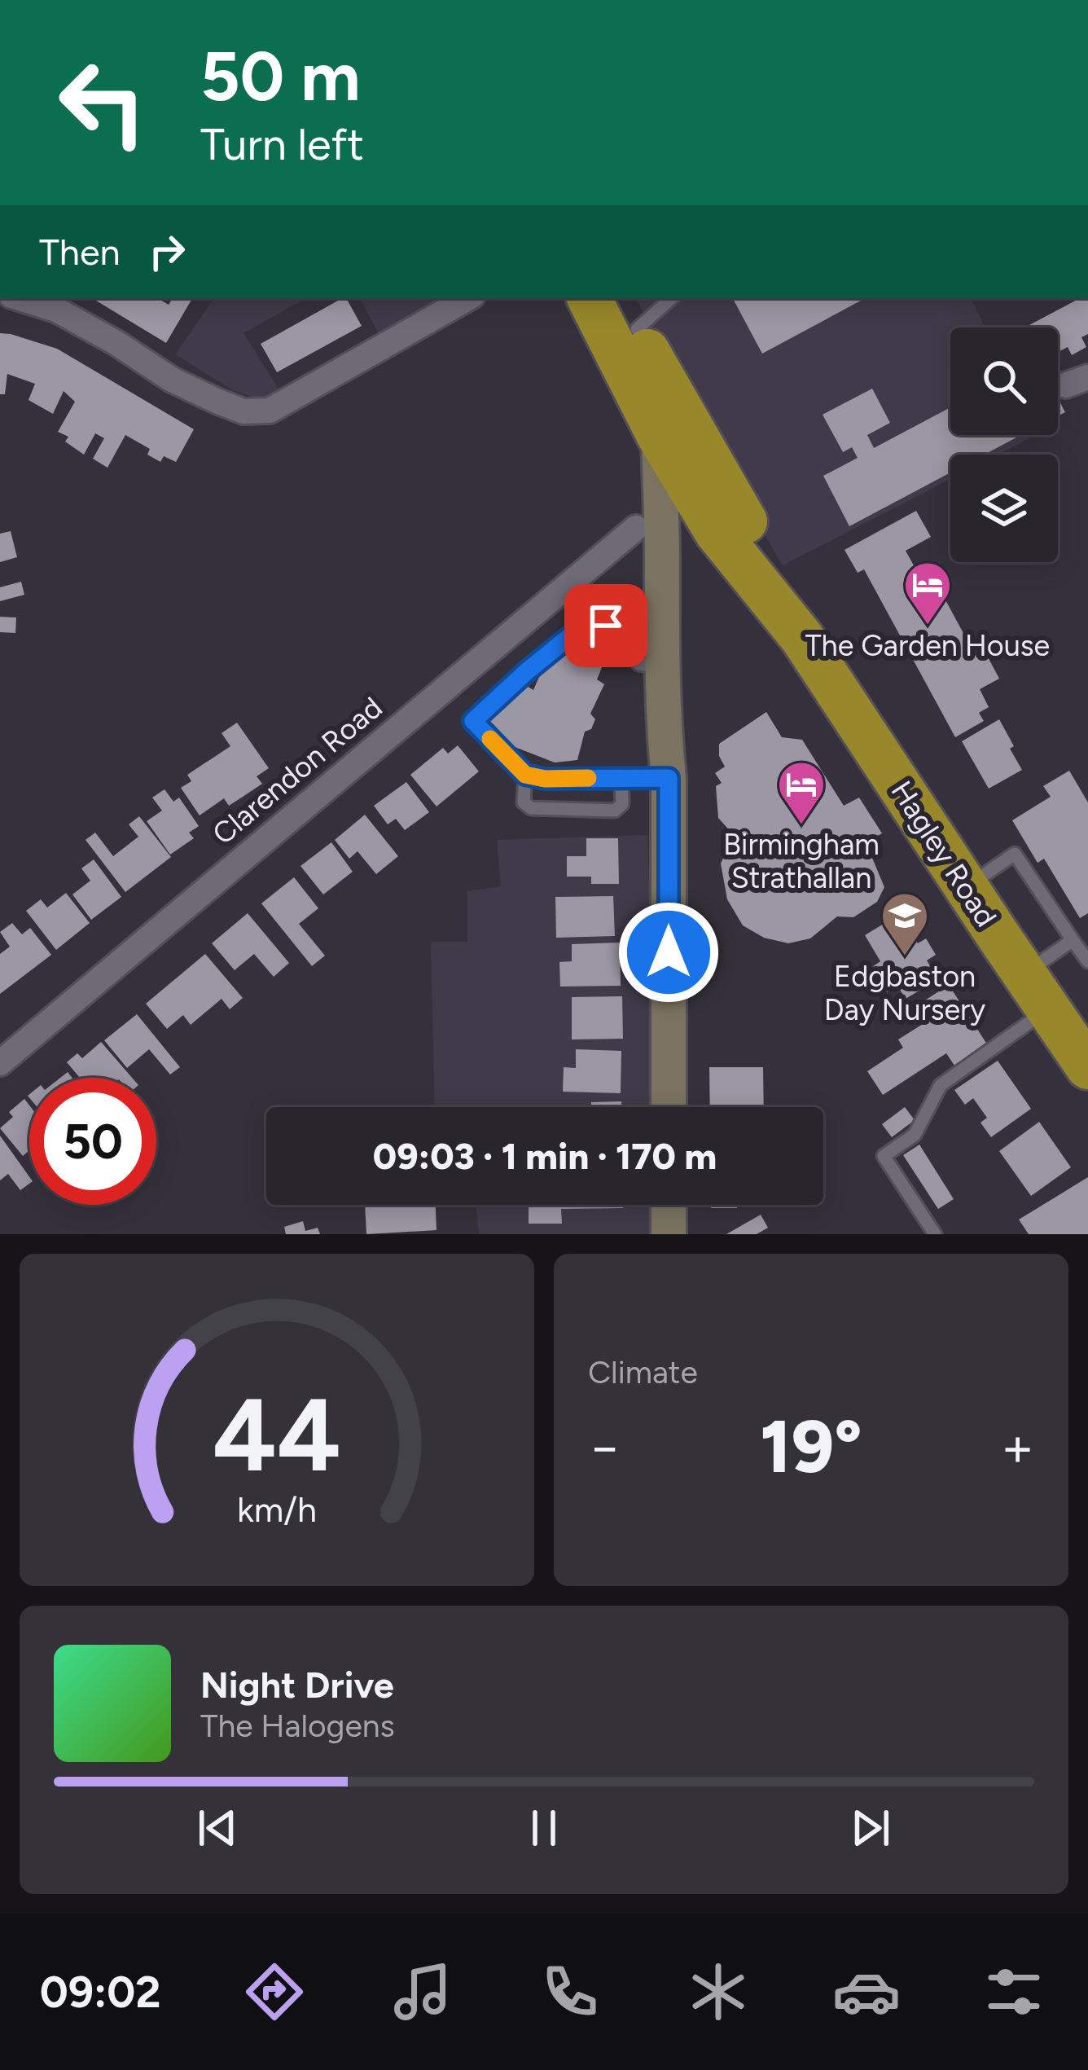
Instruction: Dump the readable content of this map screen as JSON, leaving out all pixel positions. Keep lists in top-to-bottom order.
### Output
{
  "streets": {
    "highway": ["Hagley Road"],
    "street": ["Clarendon Road"]
  },
  "places": {
    "hotel": ["The Garden House", "Birmingham Strathallan"],
    "school or university": ["Edgbaston Day Nursery"]
  },
  "page": {
    "turn": ["50 m", "Turn left"],
    "then": "Then",
    "limit": "50",
    "trip": "09:03 · 1 min · 170 m",
    "tile": "Climate",
    "heat": ["−", "19°", "+"],
    "song": ["Night Drive", "The Halogens"],
    "tabs": "09:02",
    "gauge": ["44", "km/h"]
  }
}
